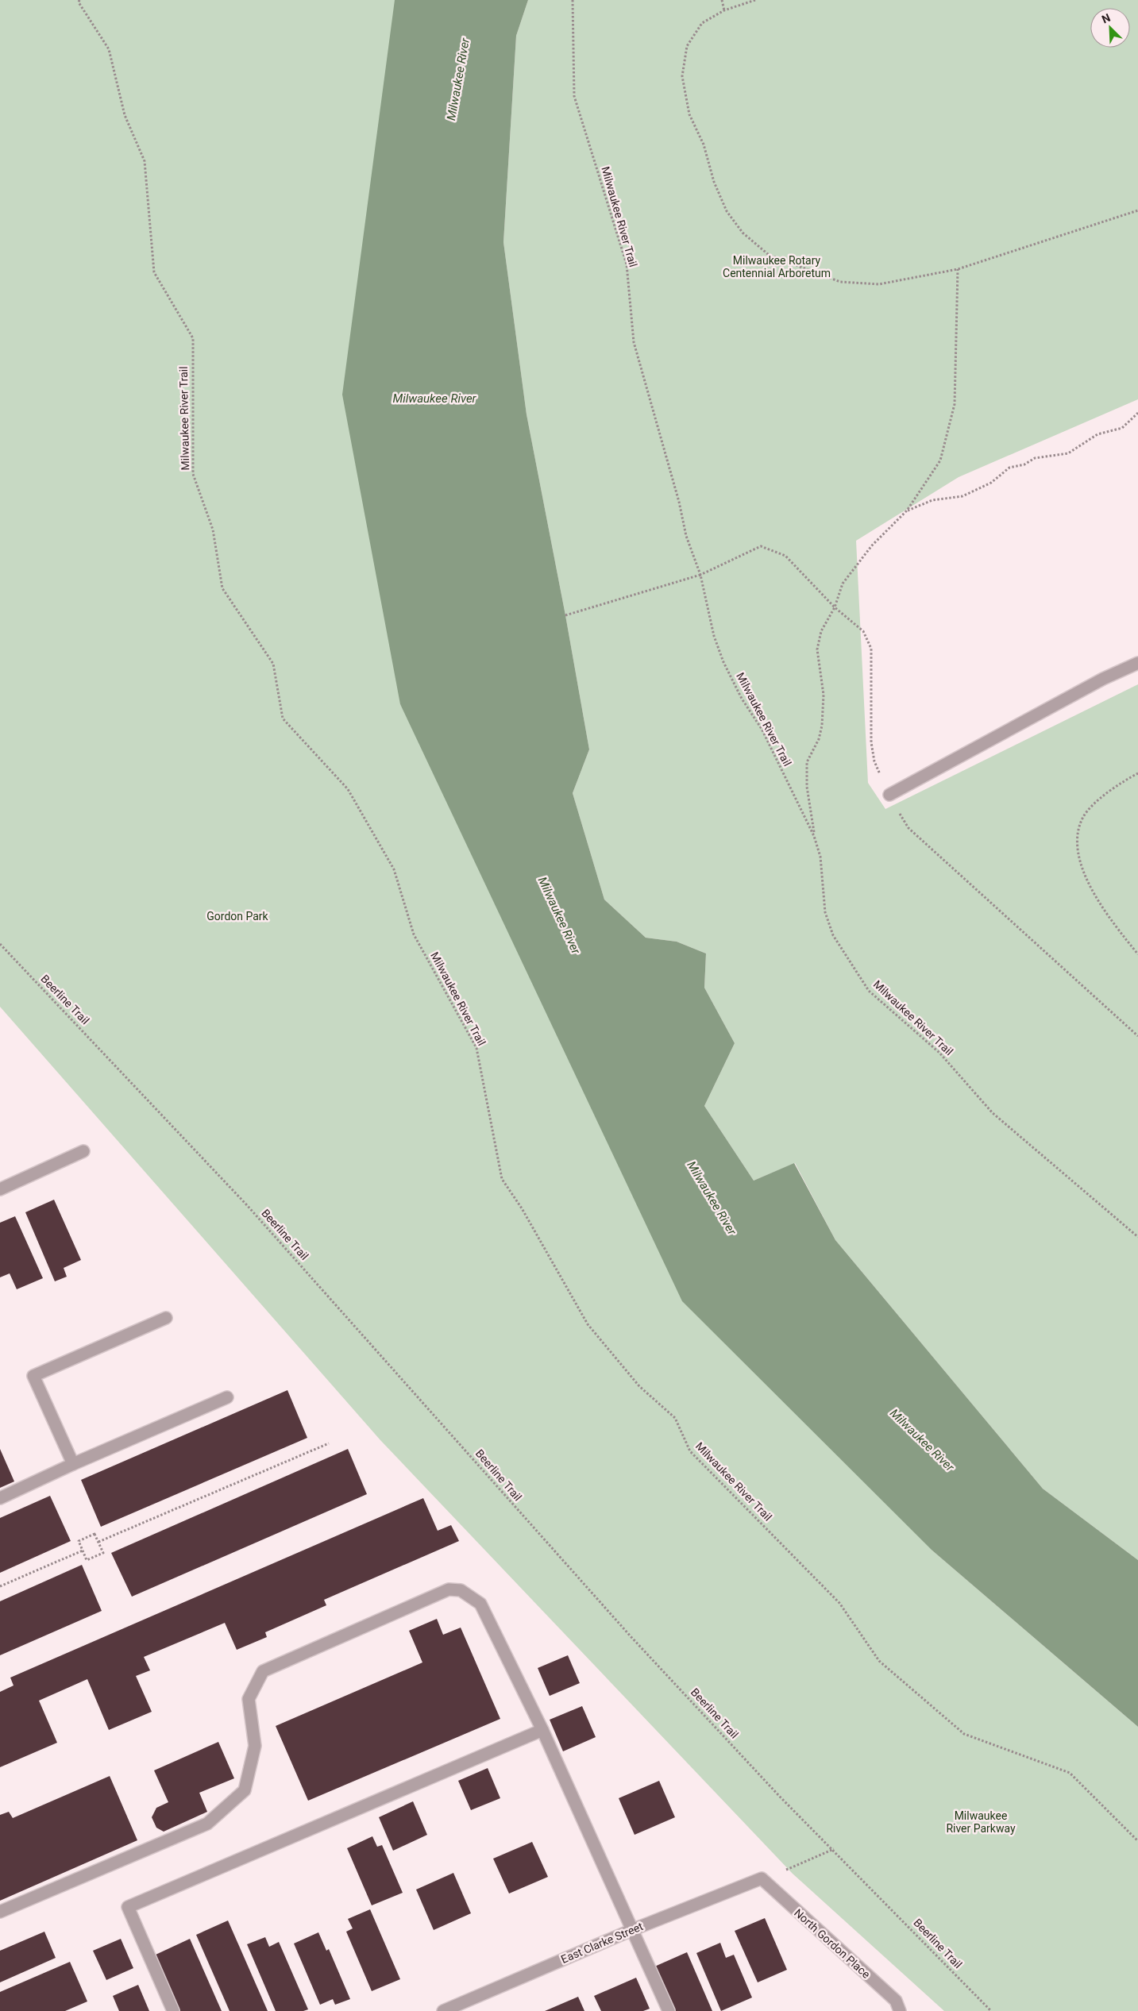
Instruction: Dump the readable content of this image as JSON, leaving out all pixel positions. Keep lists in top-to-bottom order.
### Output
{
  "streets": {
    "street": ["East Clarke Street", "North Gordon Place"],
    "path": ["Milwaukee River Trail", "Beerline Trail"]
  },
  "crossings": [
    ["East Clarke Street", "North Gordon Place"]
  ],
  "water": ["Milwaukee River"],
  "parks": ["Milwaukee Rotary Centennial Arboretum", "Gordon Park", "Milwaukee River Parkway"],
  "north": "top left"
}
